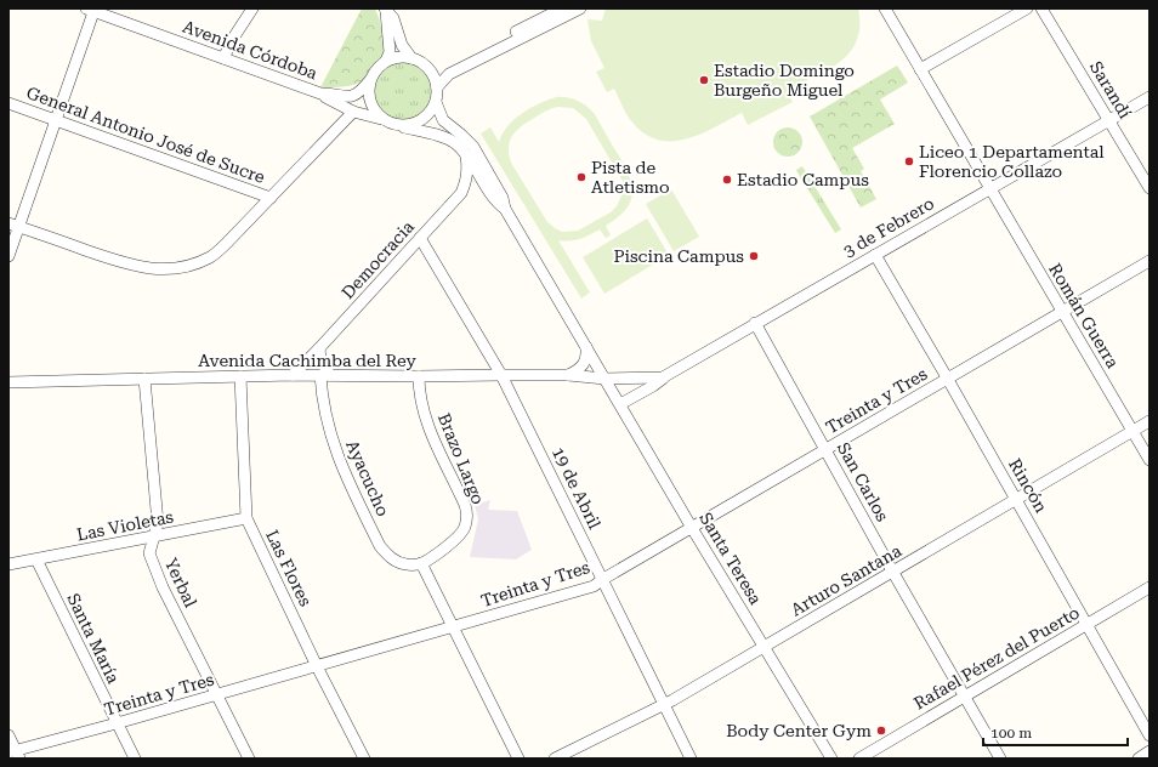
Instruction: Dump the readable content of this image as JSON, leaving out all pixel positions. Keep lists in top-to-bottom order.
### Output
{
  "streets": {
    "street": [
      "Avenida Córdoba",
      "Sarandí",
      "General Antonio José de Sucre",
      "3 de Febrero",
      "Democracia",
      "Román Guerra",
      "Avenida Cachimba del Rey",
      "Treinta y Tres",
      "Brazo Largo",
      "Ayacucho",
      "San Carlos",
      "Rincón",
      "19 de Abril",
      "Las Violetas",
      "Santa Teresa",
      "Las Flores",
      "Arturo Santana",
      "Yerbal",
      "Santa María",
      "Rafael Pérez del Puerto"
    ]
  },
  "crossings": [
    ["Sarandí", "3 de Febrero"],
    ["3 de Febrero", "Román Guerra"],
    ["3 de Febrero", "Avenida Cachimba del Rey"],
    ["3 de Febrero", "San Carlos"],
    ["3 de Febrero", "Rincón"],
    ["3 de Febrero", "Santa Teresa"],
    ["Democracia", "Avenida Cachimba del Rey"],
    ["Democracia", "Ayacucho"],
    ["Democracia", "19 de Abril"],
    ["Román Guerra", "Treinta y Tres"],
    ["Román Guerra", "Arturo Santana"],
    ["Avenida Cachimba del Rey", "Brazo Largo"],
    ["Avenida Cachimba del Rey", "Ayacucho"],
    ["Avenida Cachimba del Rey", "19 de Abril"],
    ["Avenida Cachimba del Rey", "Santa Teresa"],
    ["Avenida Cachimba del Rey", "Las Flores"],
    ["Avenida Cachimba del Rey", "Yerbal"],
    ["Treinta y Tres", "San Carlos"],
    ["Treinta y Tres", "Rincón"],
    ["Treinta y Tres", "19 de Abril"],
    ["Treinta y Tres", "Santa Teresa"],
    ["Treinta y Tres", "Las Flores"],
    ["Treinta y Tres", "Yerbal"],
    ["Treinta y Tres", "Santa María"],
    ["Brazo Largo", "Ayacucho"],
    ["San Carlos", "Arturo Santana"],
    ["San Carlos", "Rafael Pérez del Puerto"],
    ["Rincón", "Arturo Santana"],
    ["Rincón", "Rafael Pérez del Puerto"],
    ["19 de Abril", "Arturo Santana"],
    ["Las Violetas", "Las Flores"],
    ["Las Violetas", "Yerbal"],
    ["Las Violetas", "Santa María"],
    ["Santa Teresa", "Arturo Santana"]
  ],
  "places": [
    "Estadio Domingo Burgeño Miguel",
    "Liceo 1 Departamental Florencio Collazo",
    "Pista de Atletismo",
    "Estadio Campus",
    "Piscina Campus",
    "Body Center Gym"
  ],
  "scale_bar": "100 m"
}
